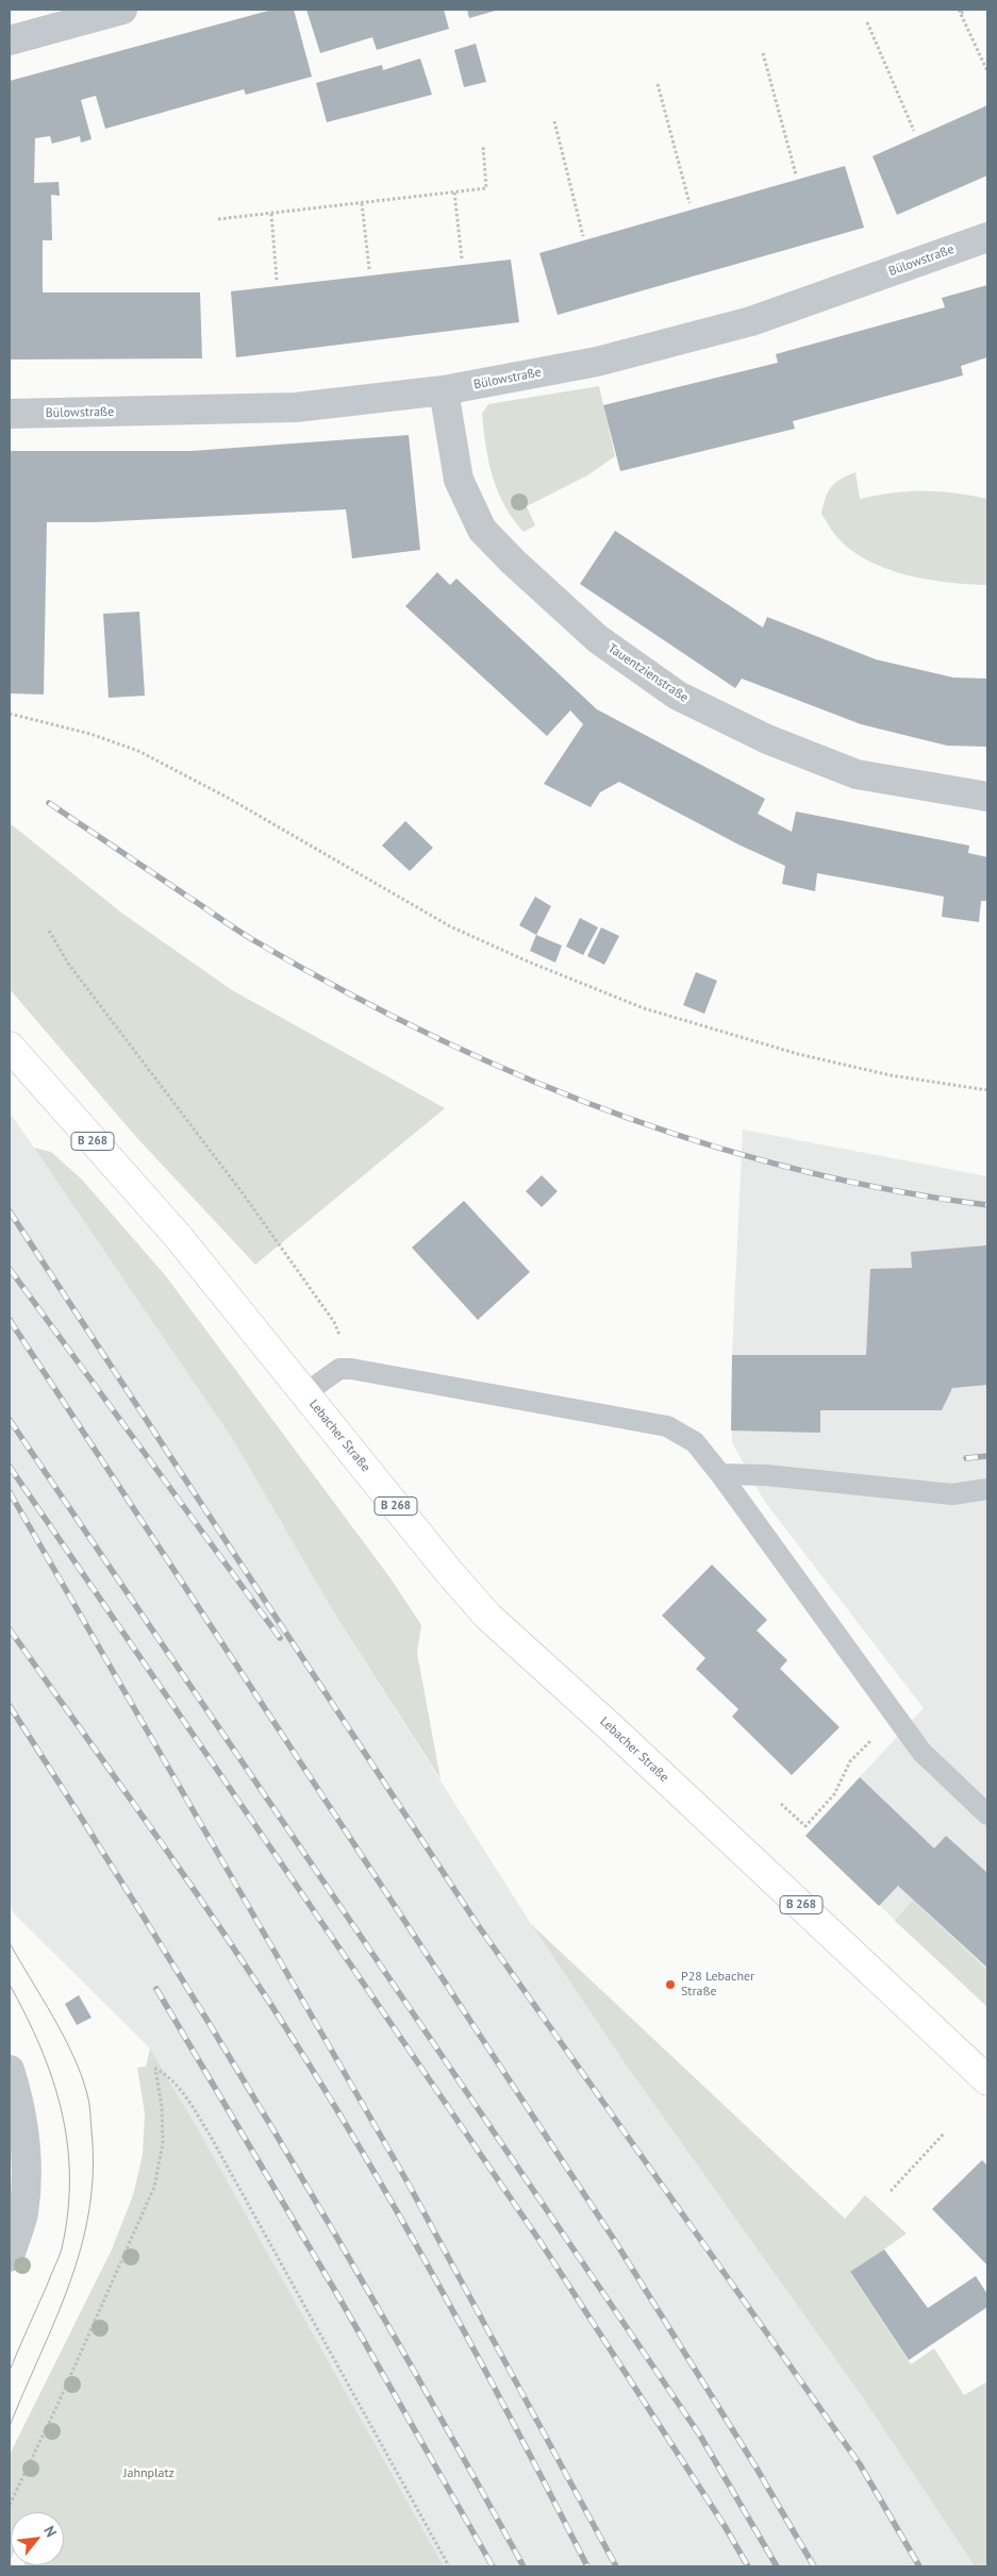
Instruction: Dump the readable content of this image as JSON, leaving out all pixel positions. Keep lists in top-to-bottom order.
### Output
{
  "streets": {
    "main road": ["B 268", "Lebacher Straße"],
    "street": ["Bülowstraße", "Tauentzienstraße"]
  },
  "crossings": [
    ["Bülowstraße", "Tauentzienstraße"]
  ],
  "parks": ["Jahnplatz"],
  "places": ["P28 Lebacher Straße"],
  "north": "top right"
}
